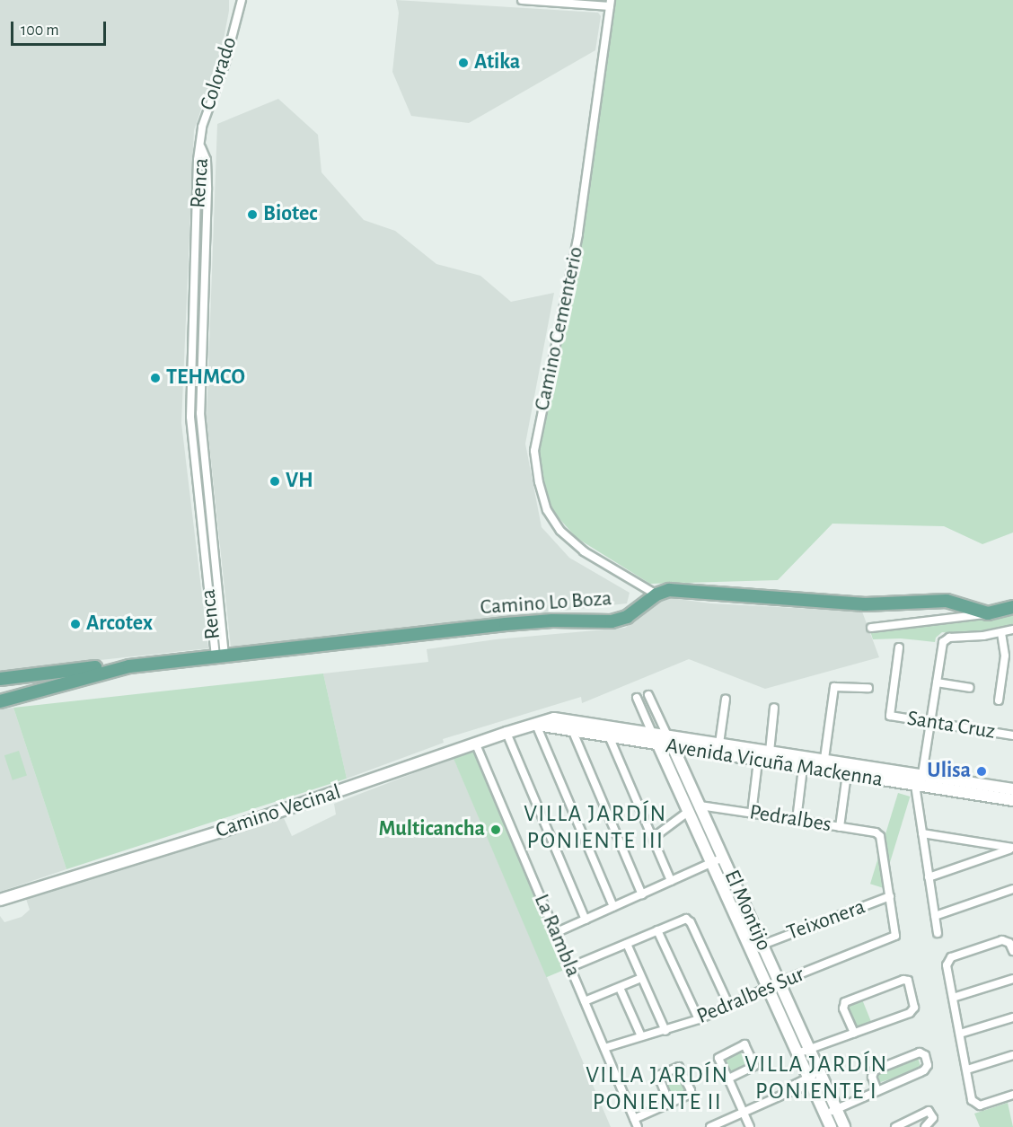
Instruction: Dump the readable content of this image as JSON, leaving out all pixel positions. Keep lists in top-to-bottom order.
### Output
{
  "streets": {
    "main road": ["Camino Lo Boza"],
    "street": [
      "Colorado",
      "Renca",
      "Camino Cementerio",
      "Santa Cruz",
      "Avenida Vicuña Mackenna",
      "Camino Vecinal",
      "Pedralbes",
      "El Montijo",
      "Teixonera",
      "La Rambla",
      "Pedralbes Sur"
    ]
  },
  "crossings": [
    ["Colorado", "Renca"],
    ["Renca", "Camino Lo Boza"],
    ["Camino Cementerio", "Camino Lo Boza"],
    ["Avenida Vicuña Mackenna", "Camino Vecinal"],
    ["Avenida Vicuña Mackenna", "El Montijo"],
    ["Camino Vecinal", "La Rambla"],
    ["Pedralbes", "El Montijo"],
    ["Pedralbes", "Teixonera"],
    ["Pedralbes", "Pedralbes Sur"],
    ["El Montijo", "Teixonera"],
    ["El Montijo", "Pedralbes Sur"],
    ["Teixonera", "Pedralbes Sur"],
    ["La Rambla", "Pedralbes Sur"]
  ],
  "districts": ["VILLA JARDÍN PONIENTE III", "VILLA JARDÍN PONIENTE I", "VILLA JARDÍN PONIENTE II"],
  "places": [
    "Atika",
    "Biotec",
    "TEHMCO",
    "VH",
    "Arcotex",
    "Ulisa",
    "Multicancha"
  ],
  "scale_bar": "100 m"
}
